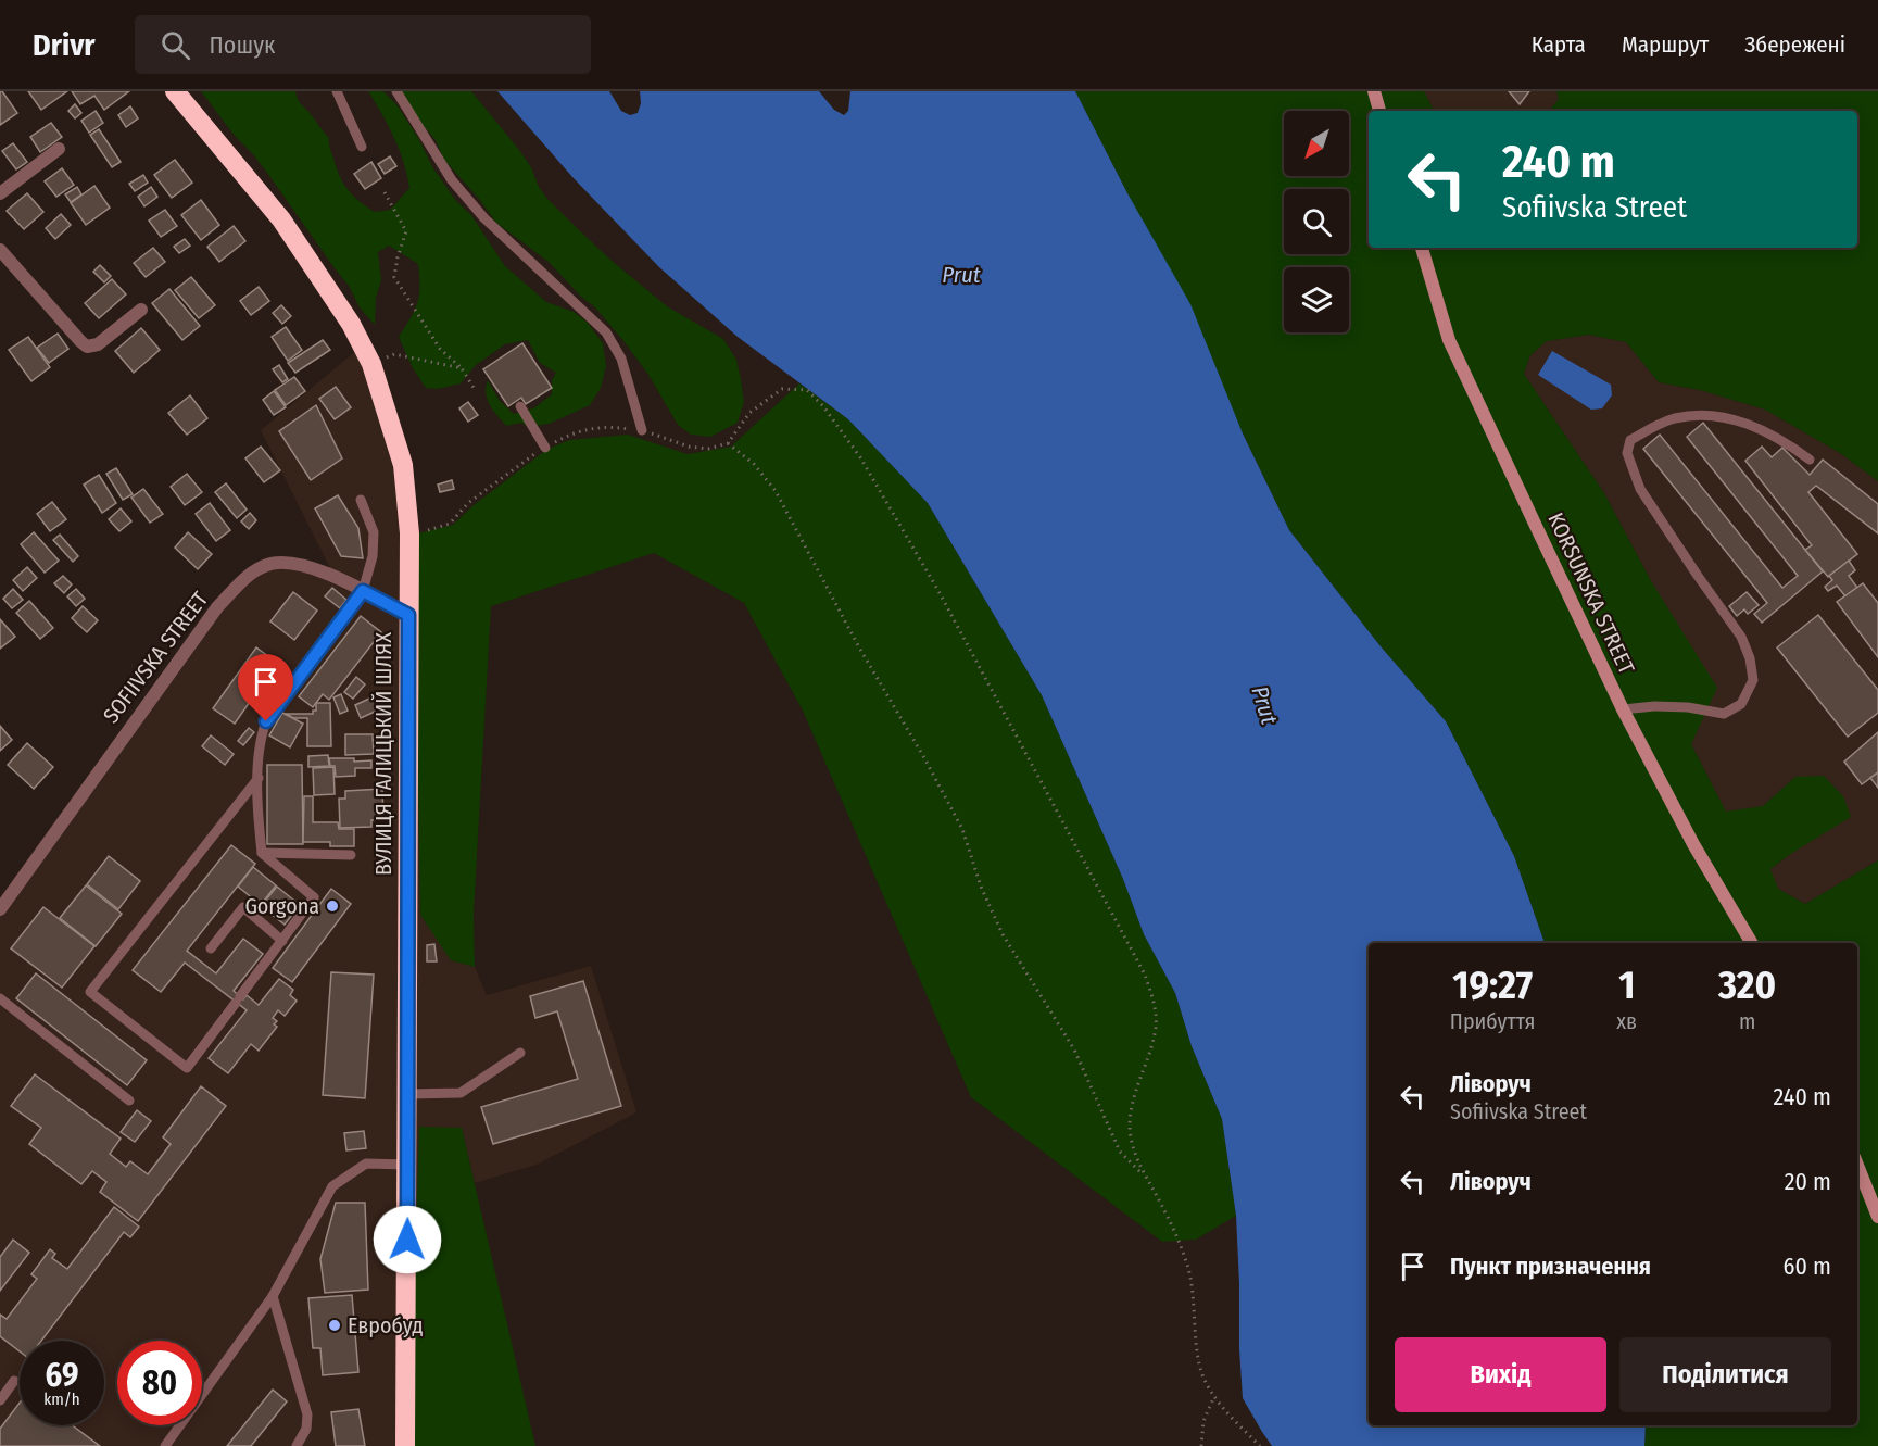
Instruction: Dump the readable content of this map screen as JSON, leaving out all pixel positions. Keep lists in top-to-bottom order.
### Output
{
  "streets": {
    "highway": ["ВУЛИЦЯ ГАЛИЦЬКИЙ ШЛЯХ"],
    "main road": ["KORSUNSKA STREET"],
    "street": ["SOFIIVSKA STREET"]
  },
  "crossings": [
    ["SOFIIVSKA STREET", "ВУЛИЦЯ ГАЛИЦЬКИЙ ШЛЯХ"]
  ],
  "water": ["Prut"],
  "places": ["Gorgona", "Евробуд"],
  "north": "bottom left",
  "page": {
    "header": "Drivr",
    "search": "Пошук",
    "nav": ["Карта", "Маршрут", "Збережені"],
    "turn": ["240 m", "Sofiivska Street"],
    "eta": [
      "19:27",
      "Прибуття",
      "1",
      "хв",
      "320",
      "m"
    ],
    "list": [
      {
        "name": "Ліворуч",
        "note": "Sofiivska Street",
        "value": "240 m"
      },
      {
        "name": "Ліворуч",
        "value": "20 m"
      },
      {
        "name": "Пункт призначення",
        "value": "60 m"
      }
    ],
    "buttons": ["Вихід", "Поділитися"],
    "speed": "69 km/h",
    "limit": "80"
  }
}
